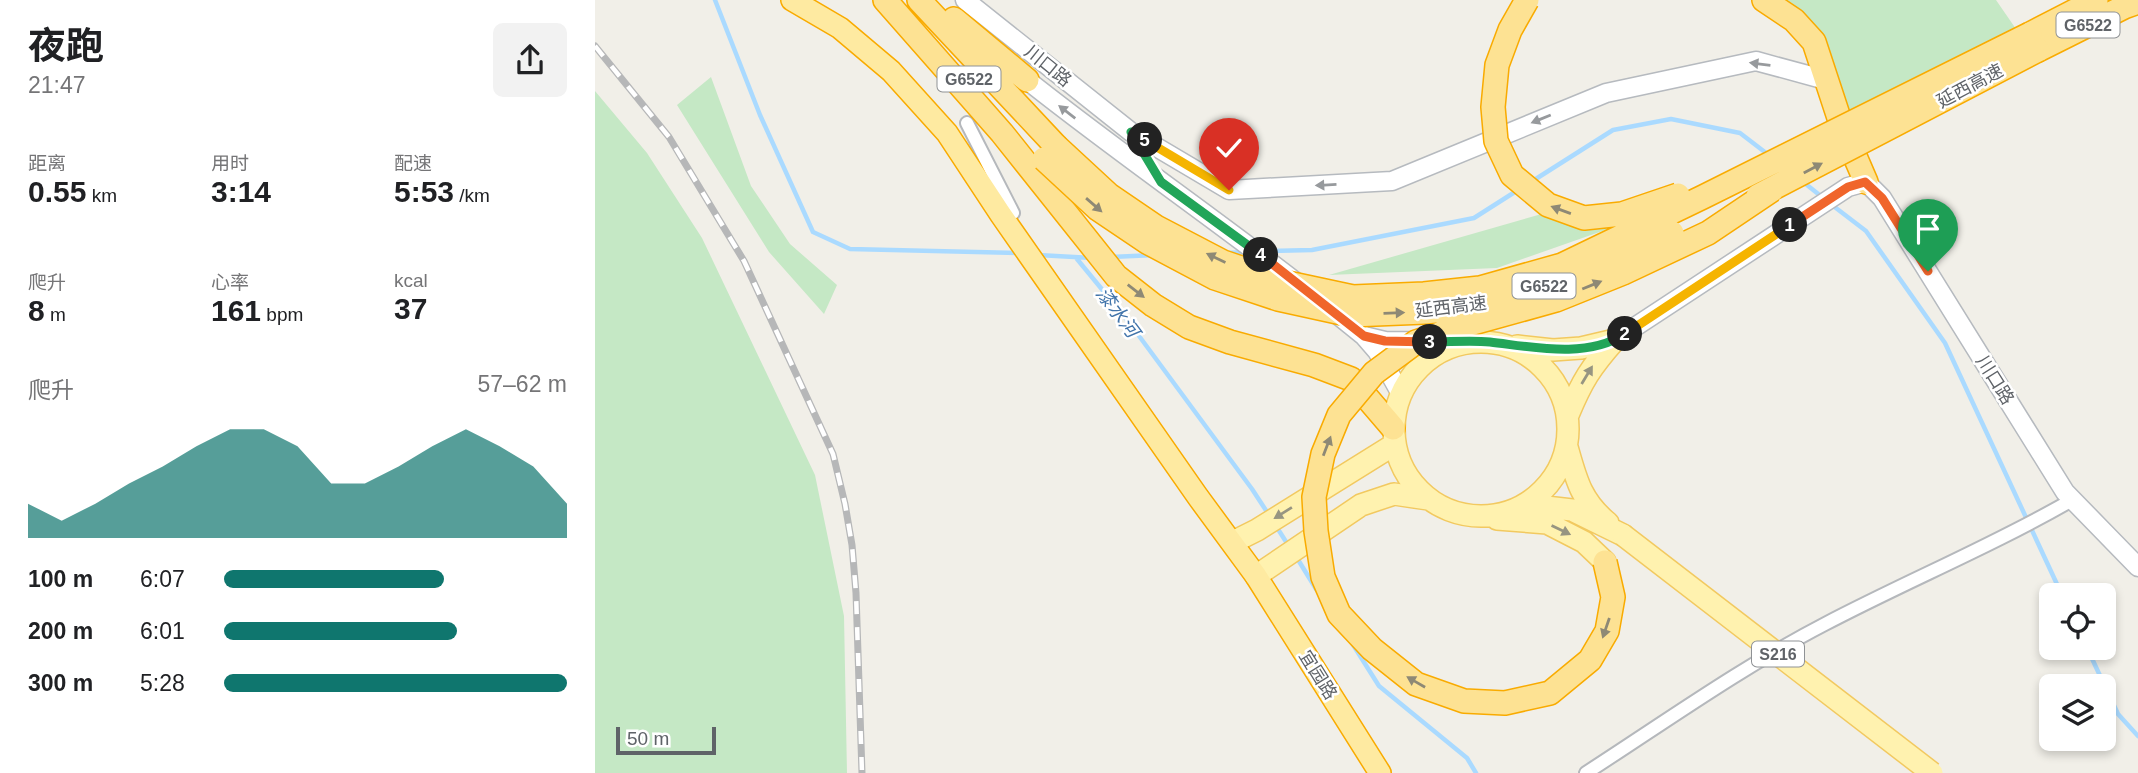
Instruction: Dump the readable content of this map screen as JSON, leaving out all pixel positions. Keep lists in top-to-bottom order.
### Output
{
  "streets": {
    "highway": ["G6522", "延西高速", "宜园路"],
    "main road": ["川口路", "S216"]
  },
  "water": ["漆水河"],
  "scale_bar": "50 m",
  "page": {
    "heading": ["夜跑", "21:47"],
    "stats": [
      ["距离", "0.55 km"],
      ["用时", "3:14"],
      ["配速", "5:53 /km"],
      ["爬升", "8 m"],
      ["心率", "161 bpm"],
      ["kcal", "37"]
    ],
    "pins": [
      "5",
      "1",
      "4",
      "2",
      "3"
    ],
    "chart": ["爬升", "57–62 m"],
    "list": [
      {
        "name": "100 m",
        "note": "6:07"
      },
      {
        "name": "200 m",
        "note": "6:01"
      },
      {
        "name": "300 m",
        "note": "5:28"
      }
    ],
    "scale": "50 m"
  }
}
